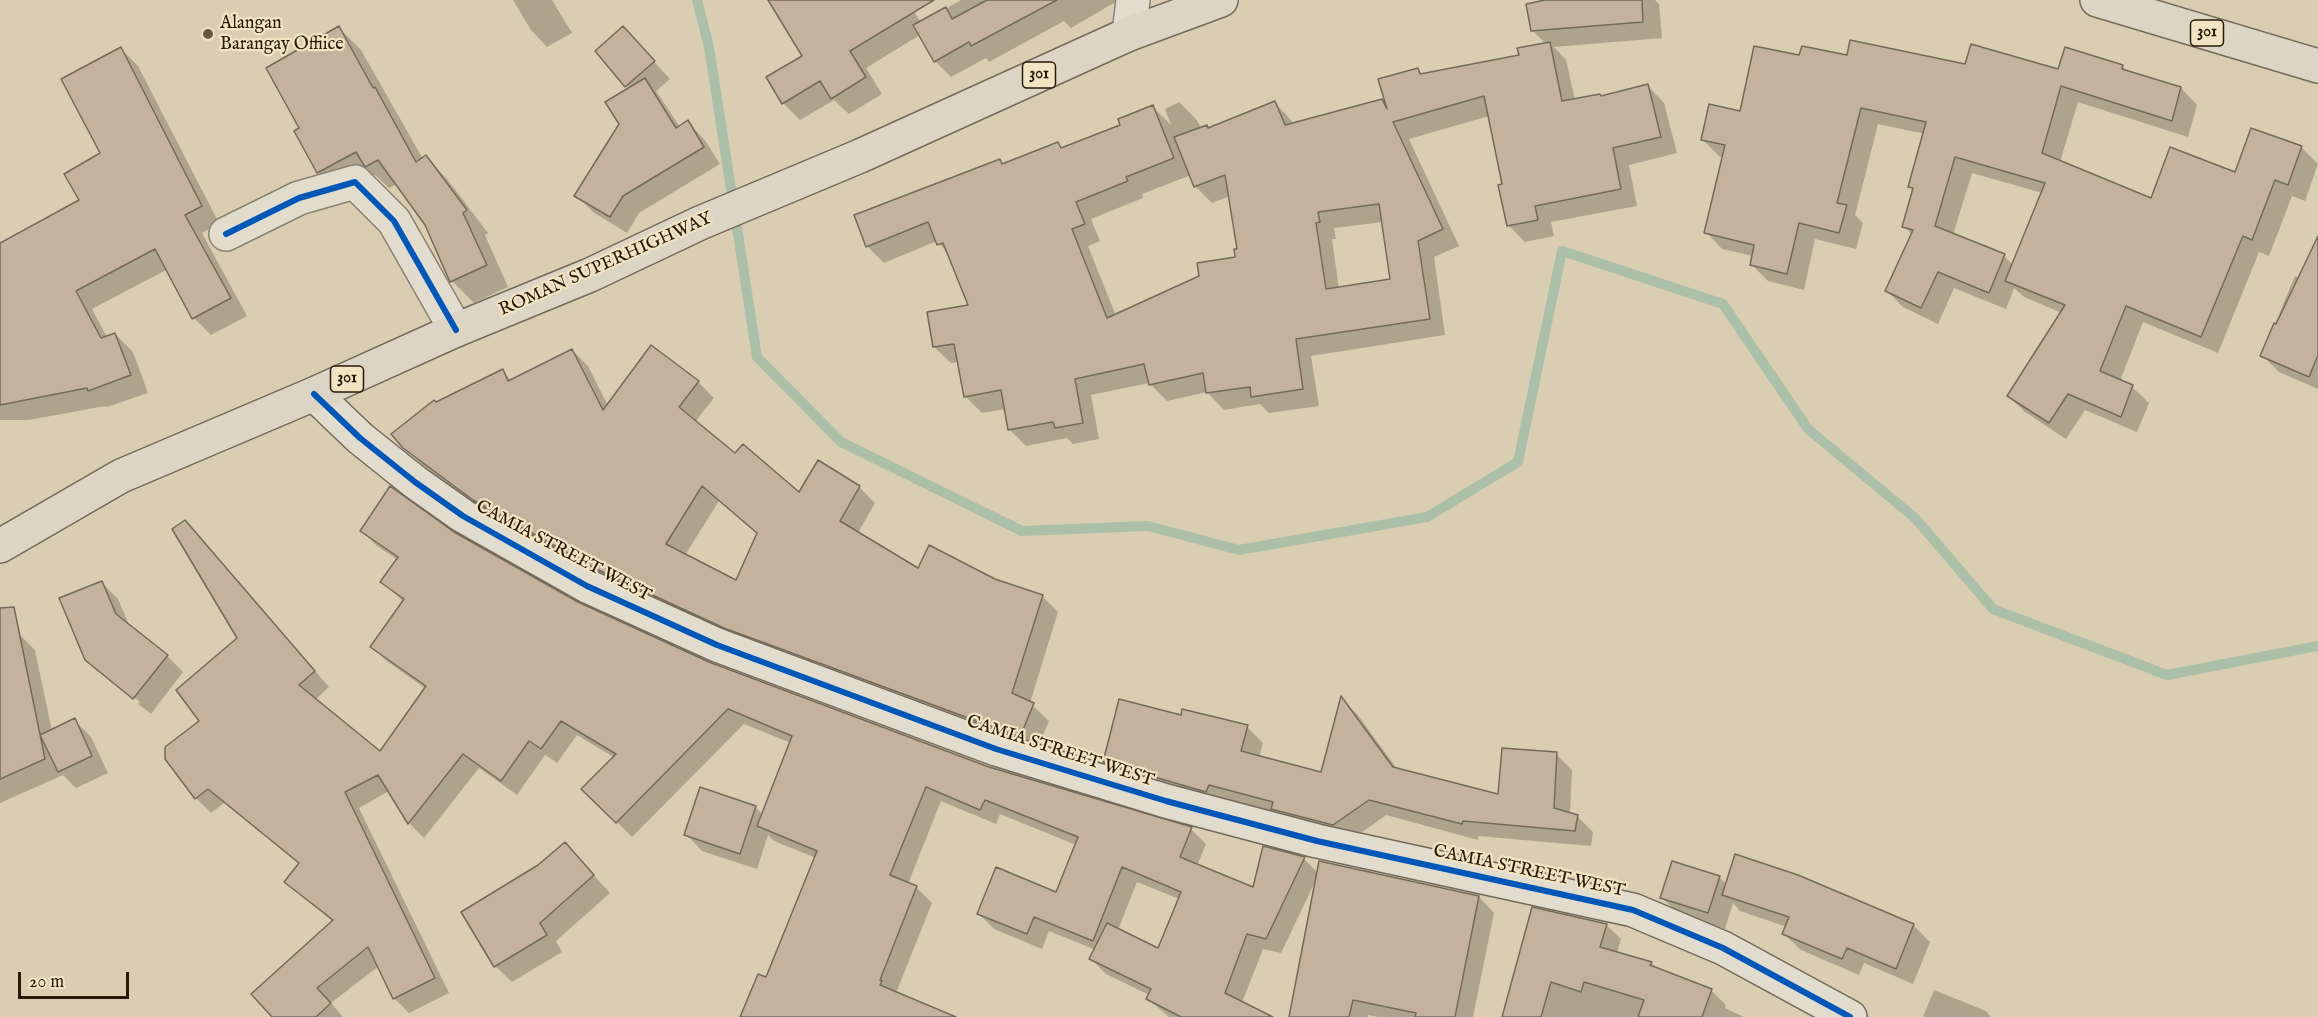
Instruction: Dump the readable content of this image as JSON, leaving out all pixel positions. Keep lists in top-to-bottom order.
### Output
{
  "streets": {
    "main road": ["301", "ROMAN SUPERHIGHWAY"],
    "street": ["CAMIA STREET WEST"]
  },
  "crossings": [
    ["ROMAN SUPERHIGHWAY", "CAMIA STREET WEST"]
  ],
  "places": ["Alangan Barangay Offiice"],
  "scale_bar": "20 m"
}
